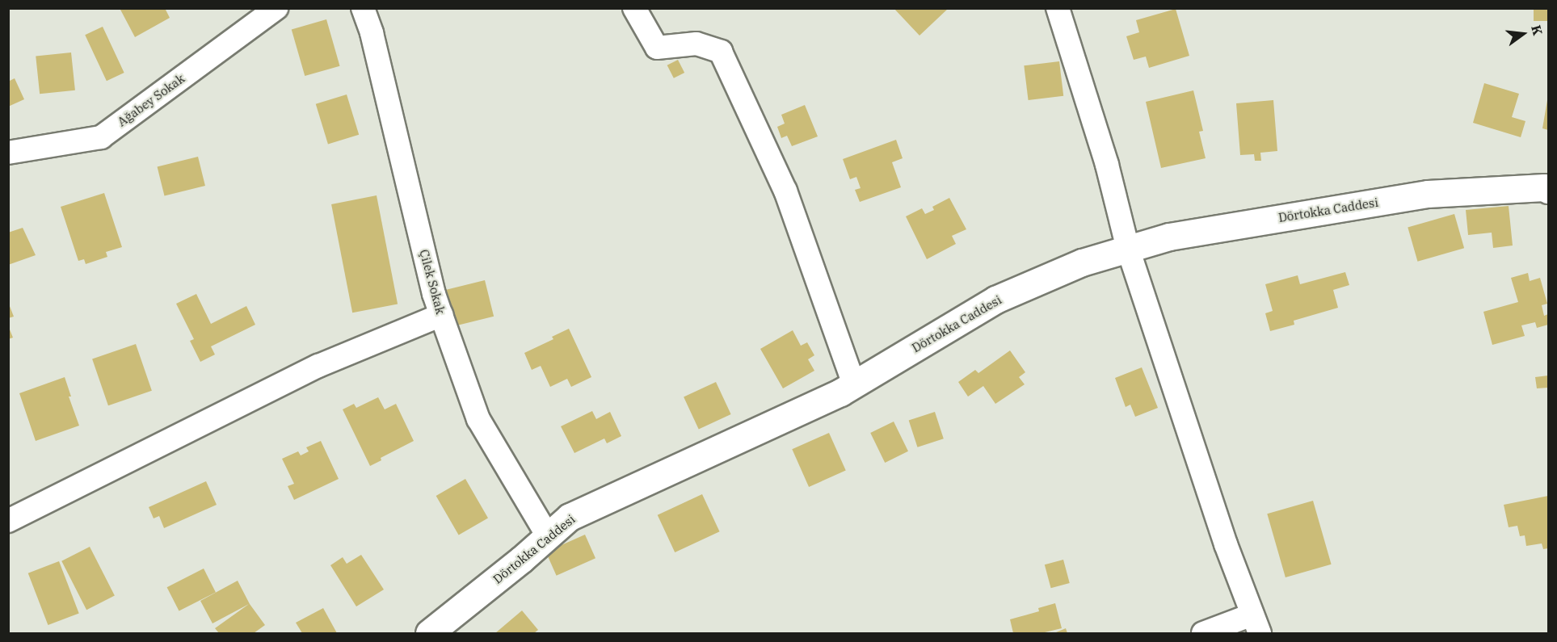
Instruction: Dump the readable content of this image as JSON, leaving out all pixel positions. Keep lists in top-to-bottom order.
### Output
{
  "streets": {
    "street": ["Ağabey Sokak", "Dörtokka Caddesi", "Çilek Sokak"]
  },
  "crossings": [
    ["Dörtokka Caddesi", "Çilek Sokak"]
  ],
  "north": "right"
}
